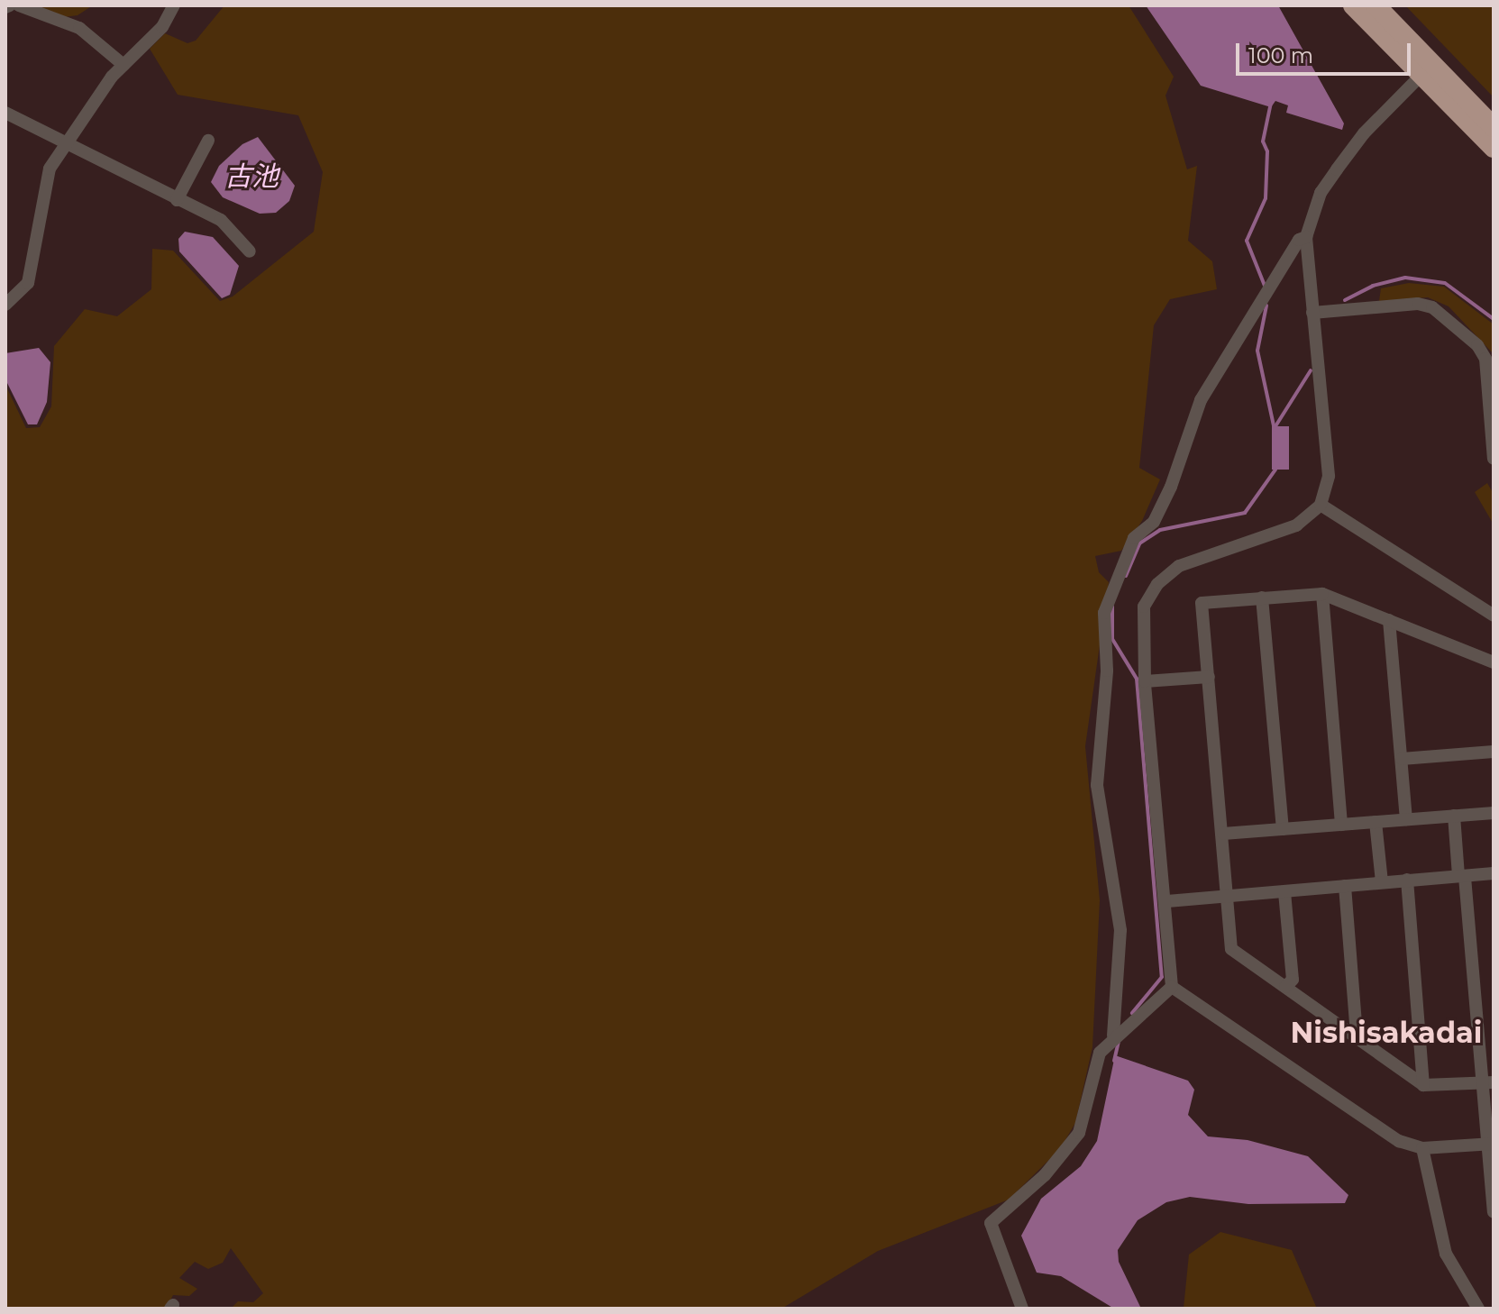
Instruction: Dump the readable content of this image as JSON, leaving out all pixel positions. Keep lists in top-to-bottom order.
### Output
{
  "districts": ["Nishisakadai"],
  "water": ["古池"],
  "scale_bar": "100 m"
}
